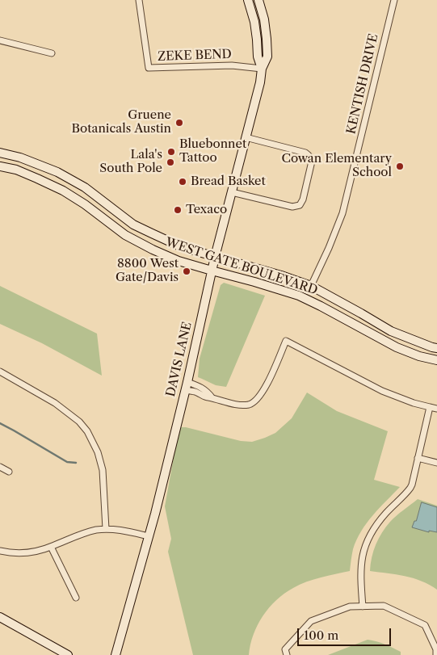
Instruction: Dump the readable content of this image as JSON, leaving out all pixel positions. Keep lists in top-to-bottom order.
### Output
{
  "streets": {
    "main road": ["WEST GATE BOULEVARD", "DAVIS LANE"],
    "street": ["ZEKE BEND", "KENTISH DRIVE"]
  },
  "crossings": [
    ["ZEKE BEND", "DAVIS LANE"],
    ["KENTISH DRIVE", "WEST GATE BOULEVARD"],
    ["WEST GATE BOULEVARD", "DAVIS LANE"]
  ],
  "places": [
    "Gruene Botanicals Austin",
    "Bluebonnet Tattoo",
    "Lala's South Pole",
    "Cowan Elementary School",
    "Bread Basket",
    "Texaco",
    "8800 West Gate/Davis"
  ],
  "scale_bar": "100 m"
}
